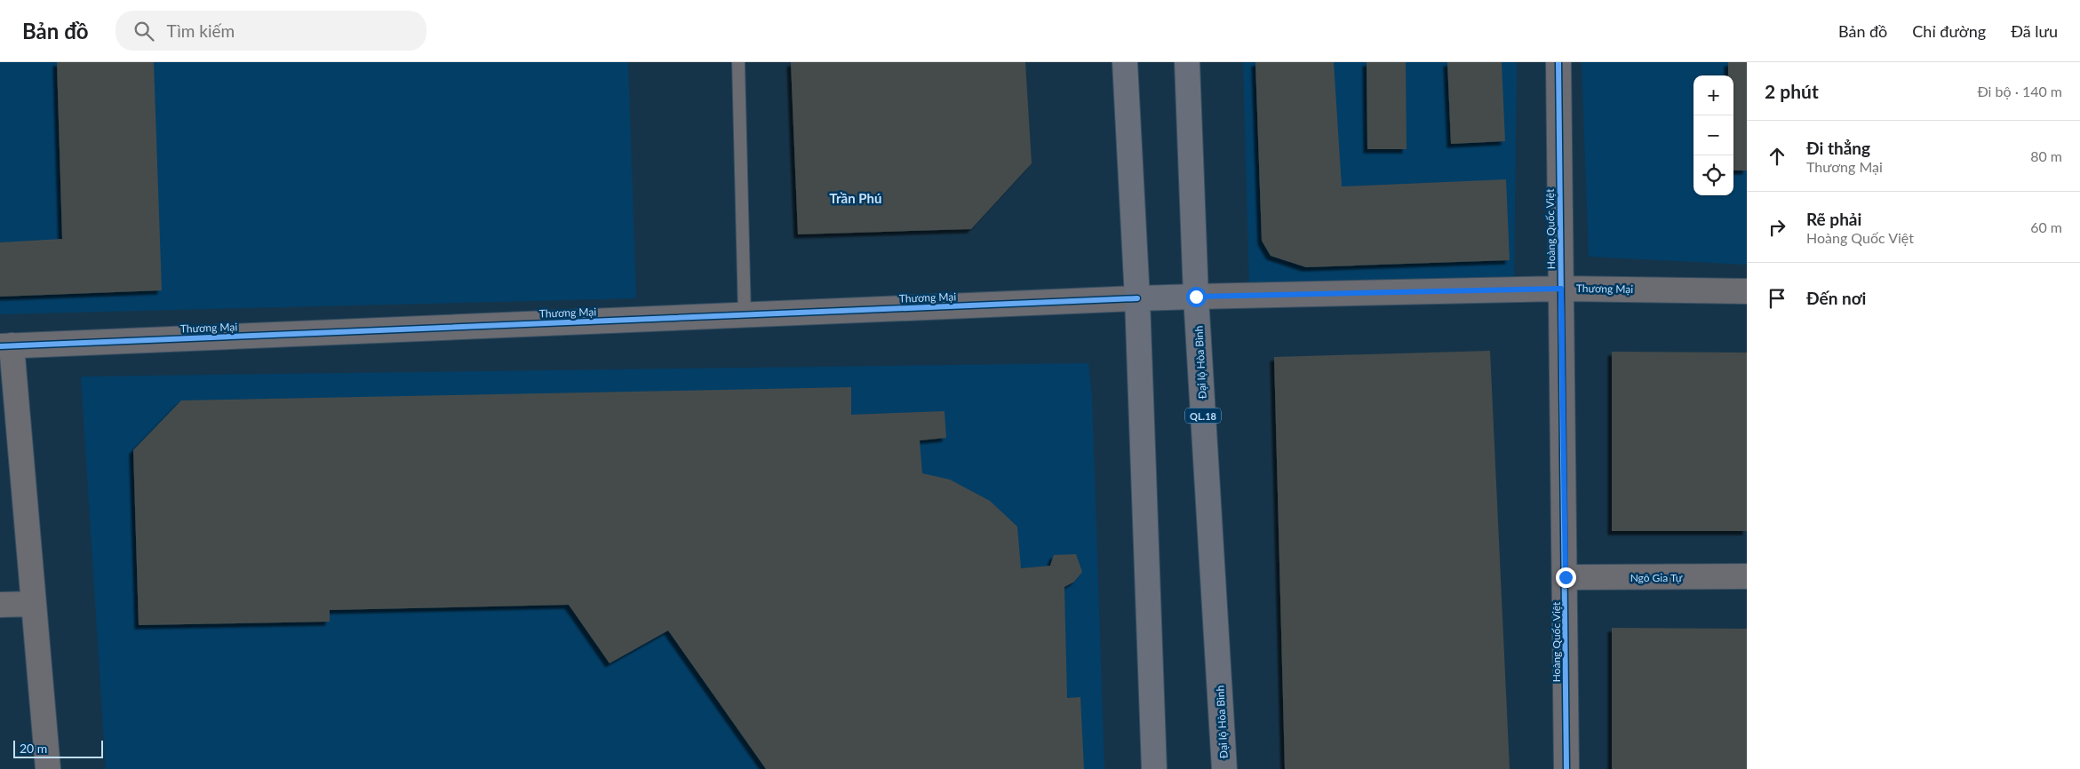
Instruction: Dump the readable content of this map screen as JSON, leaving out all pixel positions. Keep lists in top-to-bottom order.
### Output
{
  "streets": {
    "highway": ["Đại lộ Hòa Bình", "QL.18"],
    "street": ["Hoàng Quốc Việt", "Thương Mại", "Ngô Gia Tự"]
  },
  "crossings": [
    ["Hoàng Quốc Việt", "Thương Mại"],
    ["Hoàng Quốc Việt", "Ngô Gia Tự"],
    ["Thương Mại", "Đại lộ Hòa Bình"]
  ],
  "districts": ["Trần Phú"],
  "scale_bar": "20 m",
  "page": {
    "header": "Bản đồ",
    "search": "Tìm kiếm",
    "nav": ["Bản đồ", "Chỉ đường", "Đã lưu"],
    "heading": ["2 phút", "Đi bộ · 140 m"],
    "map_buttons": ["+", "−"],
    "list": [
      ["Đi thẳng", "Thương Mại", "80 m"],
      ["Rẽ phải", "Hoàng Quốc Việt", "60 m"],
      "Đến nơi"
    ],
    "scale": "20 m"
  }
}
